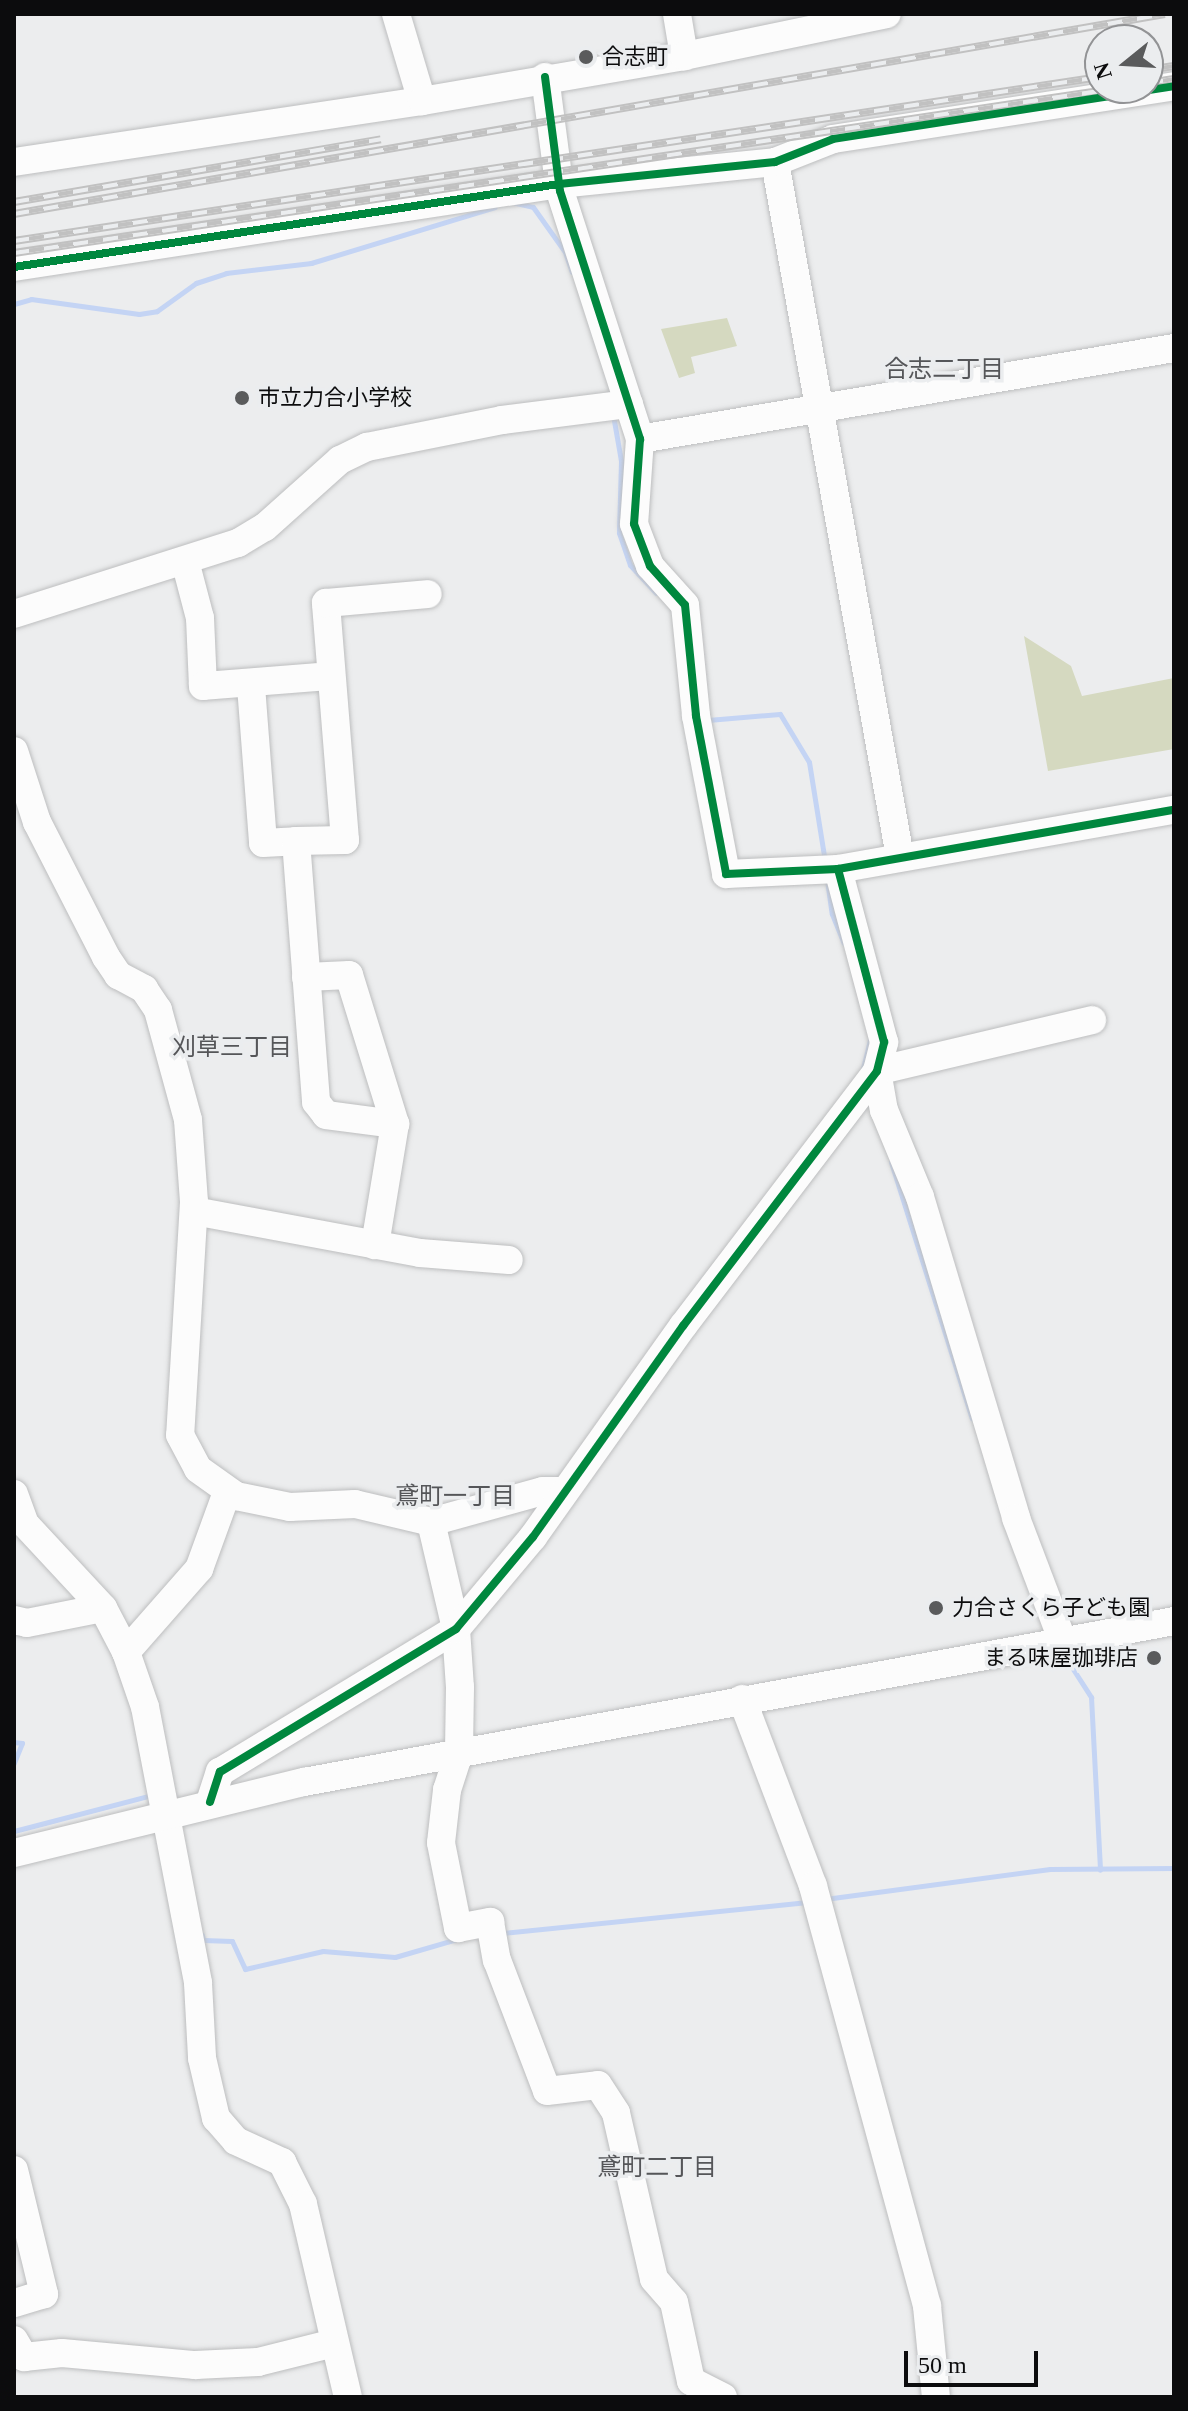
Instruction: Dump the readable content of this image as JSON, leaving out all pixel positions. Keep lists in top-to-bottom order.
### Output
{
  "districts": [
    "合志二丁目",
    "刈草三丁目",
    "鳶町一丁目",
    "鳶町二丁目"
  ],
  "places": [
    "合志町",
    "市立力合小学校",
    "力合さくら子ども園",
    "まる味屋珈琲店"
  ],
  "scale_bar": "50 m",
  "north": "left"
}
